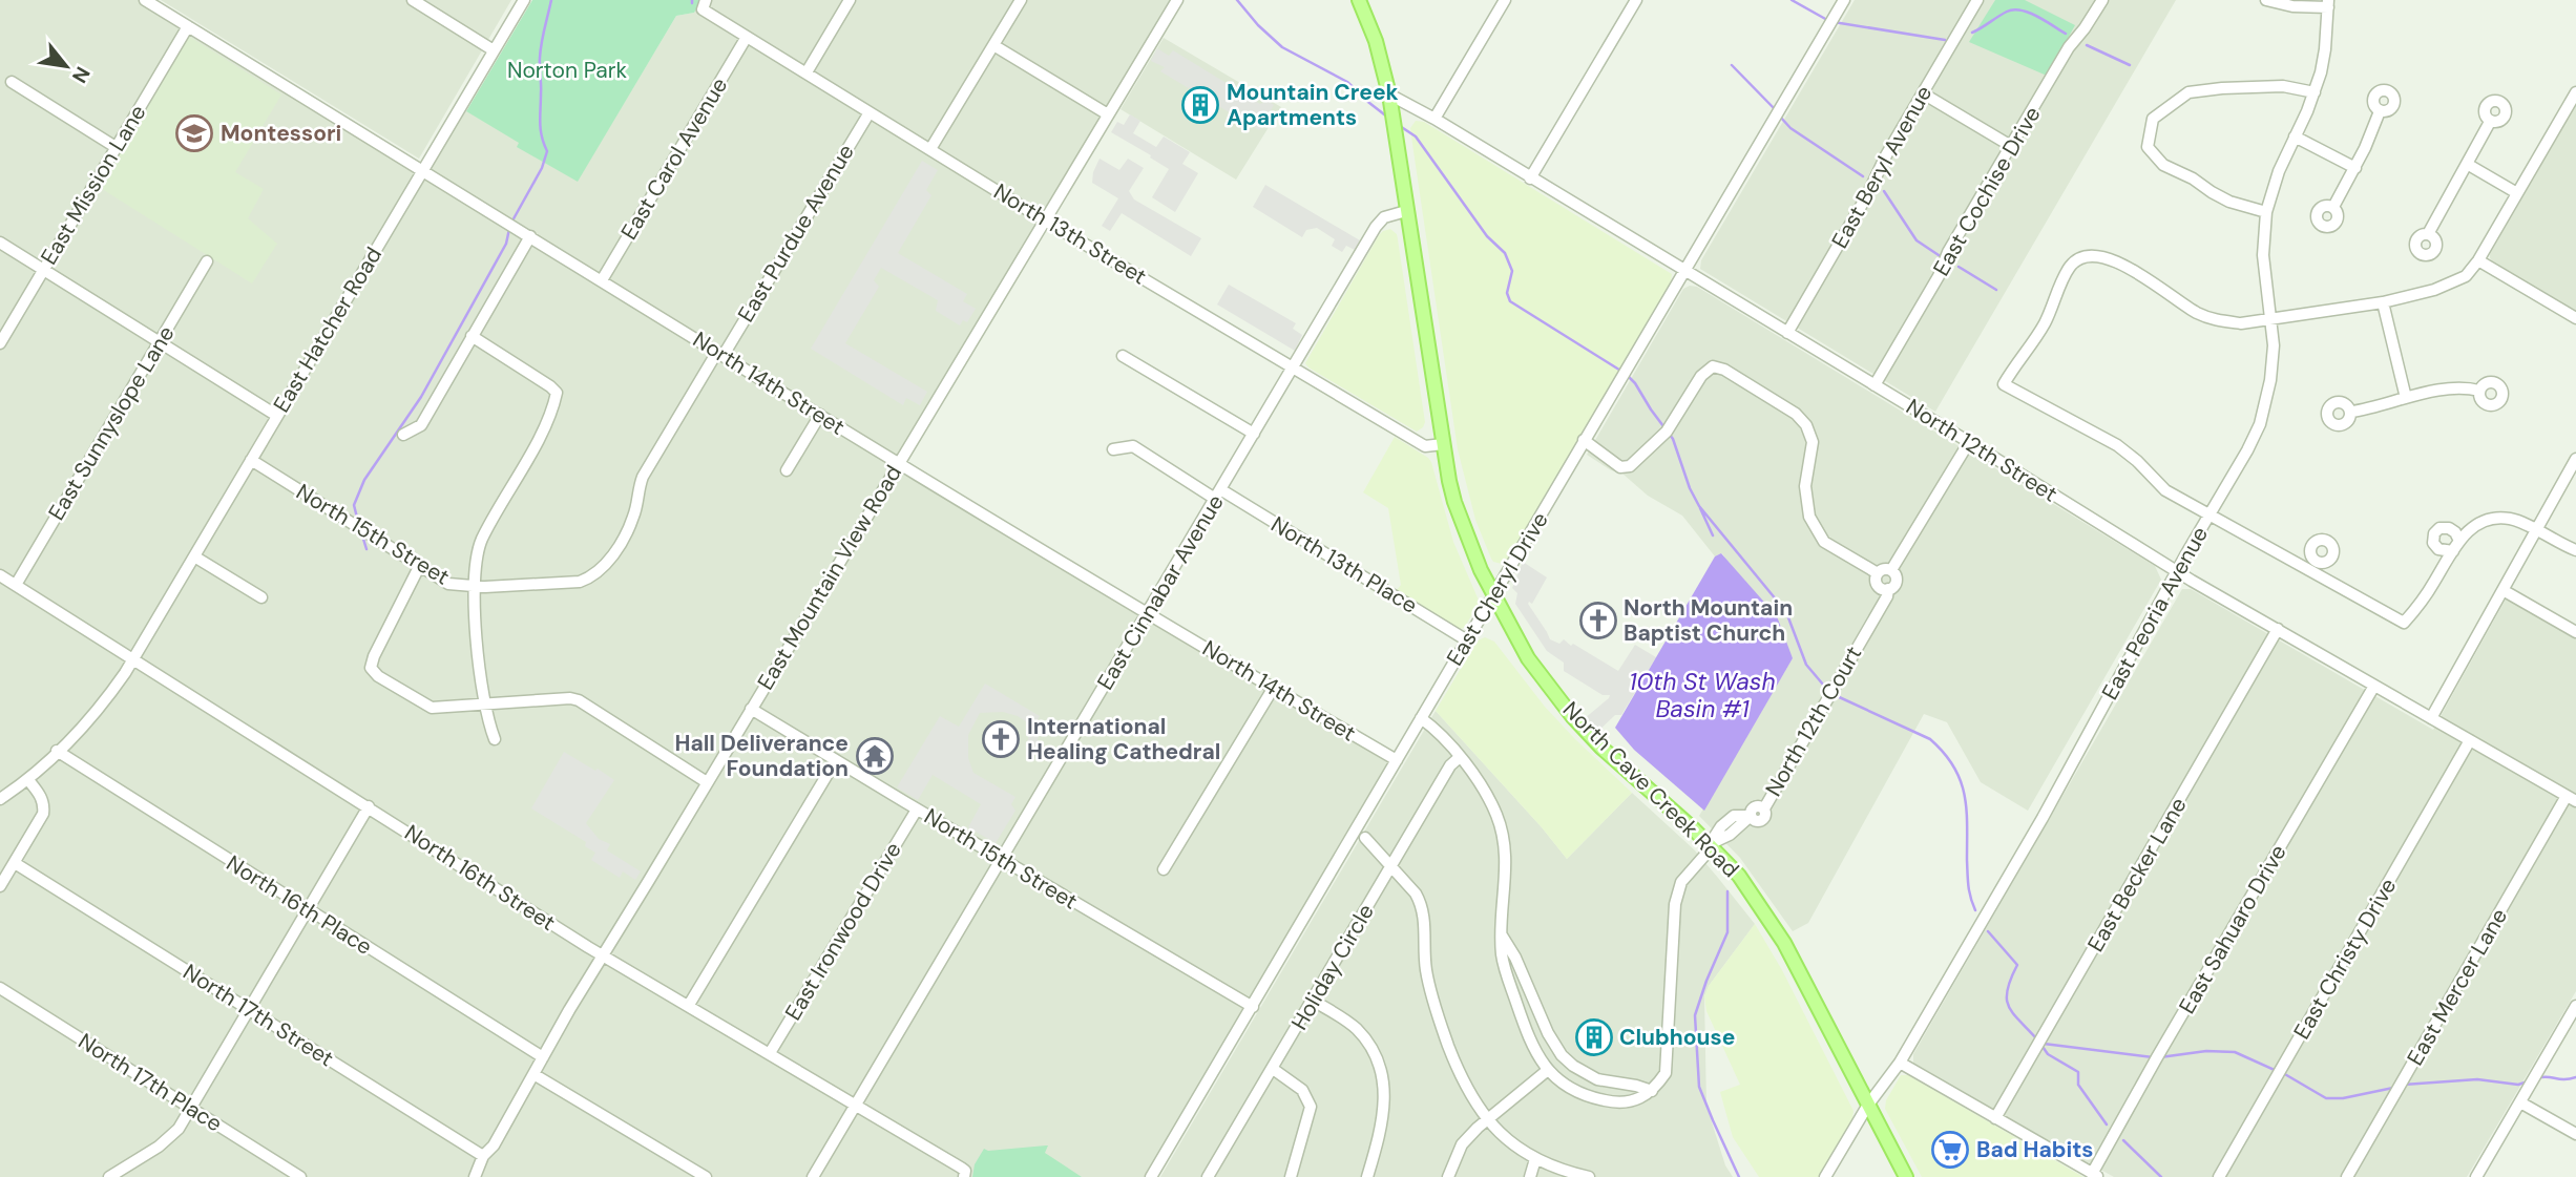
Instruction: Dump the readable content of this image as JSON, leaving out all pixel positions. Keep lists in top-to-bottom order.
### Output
{
  "streets": {
    "main road": ["North Cave Creek Road"],
    "street": [
      "East Carol Avenue",
      "East Beryl Avenue",
      "East Mission Lane",
      "East Cochise Drive",
      "East Purdue Avenue",
      "North 13th Street",
      "East Hatcher Road",
      "North 14th Street",
      "East Sunnyslope Lane",
      "North 12th Street",
      "North 15th Street",
      "North 13th Place",
      "East Mountain View Road",
      "East Cheryl Drive",
      "East Cinnabar Avenue",
      "East Peoria Avenue",
      "North 12th Court",
      "East Becker Lane",
      "North 16th Street",
      "North 16th Place",
      "East Sahuaro Drive",
      "East Ironwood Drive",
      "East Christy Drive",
      "Holiday Circle",
      "East Mercer Lane",
      "North 17th Street",
      "North 17th Place"
    ]
  },
  "crossings": [
    ["East Carol Avenue", "North 13th Street"],
    ["East Carol Avenue", "North 14th Street"],
    ["East Beryl Avenue", "North 12th Street"],
    ["East Mission Lane", "North 14th Street"],
    ["East Cochise Drive", "North 12th Street"],
    ["East Purdue Avenue", "North 13th Street"],
    ["East Purdue Avenue", "North 14th Street"],
    ["East Purdue Avenue", "North 15th Street"],
    ["North 13th Street", "East Mountain View Road"],
    ["North 13th Street", "East Cinnabar Avenue"],
    ["North 13th Street", "North Cave Creek Road"],
    ["East Hatcher Road", "North 14th Street"],
    ["East Hatcher Road", "North 15th Street"],
    ["East Hatcher Road", "North 16th Street"],
    ["East Hatcher Road", "North 16th Place"],
    ["North 14th Street", "East Mountain View Road"],
    ["North 14th Street", "East Cheryl Drive"],
    ["North 14th Street", "East Cinnabar Avenue"],
    ["East Sunnyslope Lane", "North 16th Street"],
    ["North 12th Street", "East Cheryl Drive"],
    ["North 12th Street", "East Peoria Avenue"],
    ["North 12th Street", "North Cave Creek Road"],
    ["North 12th Street", "East Becker Lane"],
    ["North 12th Street", "East Sahuaro Drive"],
    ["North 12th Street", "East Christy Drive"],
    ["North 12th Street", "East Mercer Lane"],
    ["North 15th Street", "East Mountain View Road"],
    ["North 15th Street", "East Cheryl Drive"],
    ["North 15th Street", "East Cinnabar Avenue"],
    ["North 15th Street", "East Ironwood Drive"],
    ["North 13th Place", "East Cheryl Drive"],
    ["North 13th Place", "East Cinnabar Avenue"],
    ["East Mountain View Road", "North 16th Street"],
    ["East Mountain View Road", "North 16th Place"],
    ["East Mountain View Road", "North 17th Street"],
    ["East Cheryl Drive", "North Cave Creek Road"],
    ["East Cinnabar Avenue", "North Cave Creek Road"],
    ["East Cinnabar Avenue", "North 16th Street"],
    ["East Peoria Avenue", "North Cave Creek Road"],
    ["North 12th Court", "North Cave Creek Road"],
    ["North 16th Street", "East Ironwood Drive"]
  ],
  "water": ["10th St Wash Basin #1"],
  "parks": ["Norton Park"],
  "places": {
    "building": ["Mountain Creek Apartments", "Clubhouse"],
    "school or university": ["Montessori"],
    "church": ["North Mountain Baptist Church", "International Healing Cathedral"],
    "temple": ["Hall Deliverance Foundation"],
    "supermarket": ["Bad Habits"]
  },
  "north": "bottom right"
}
